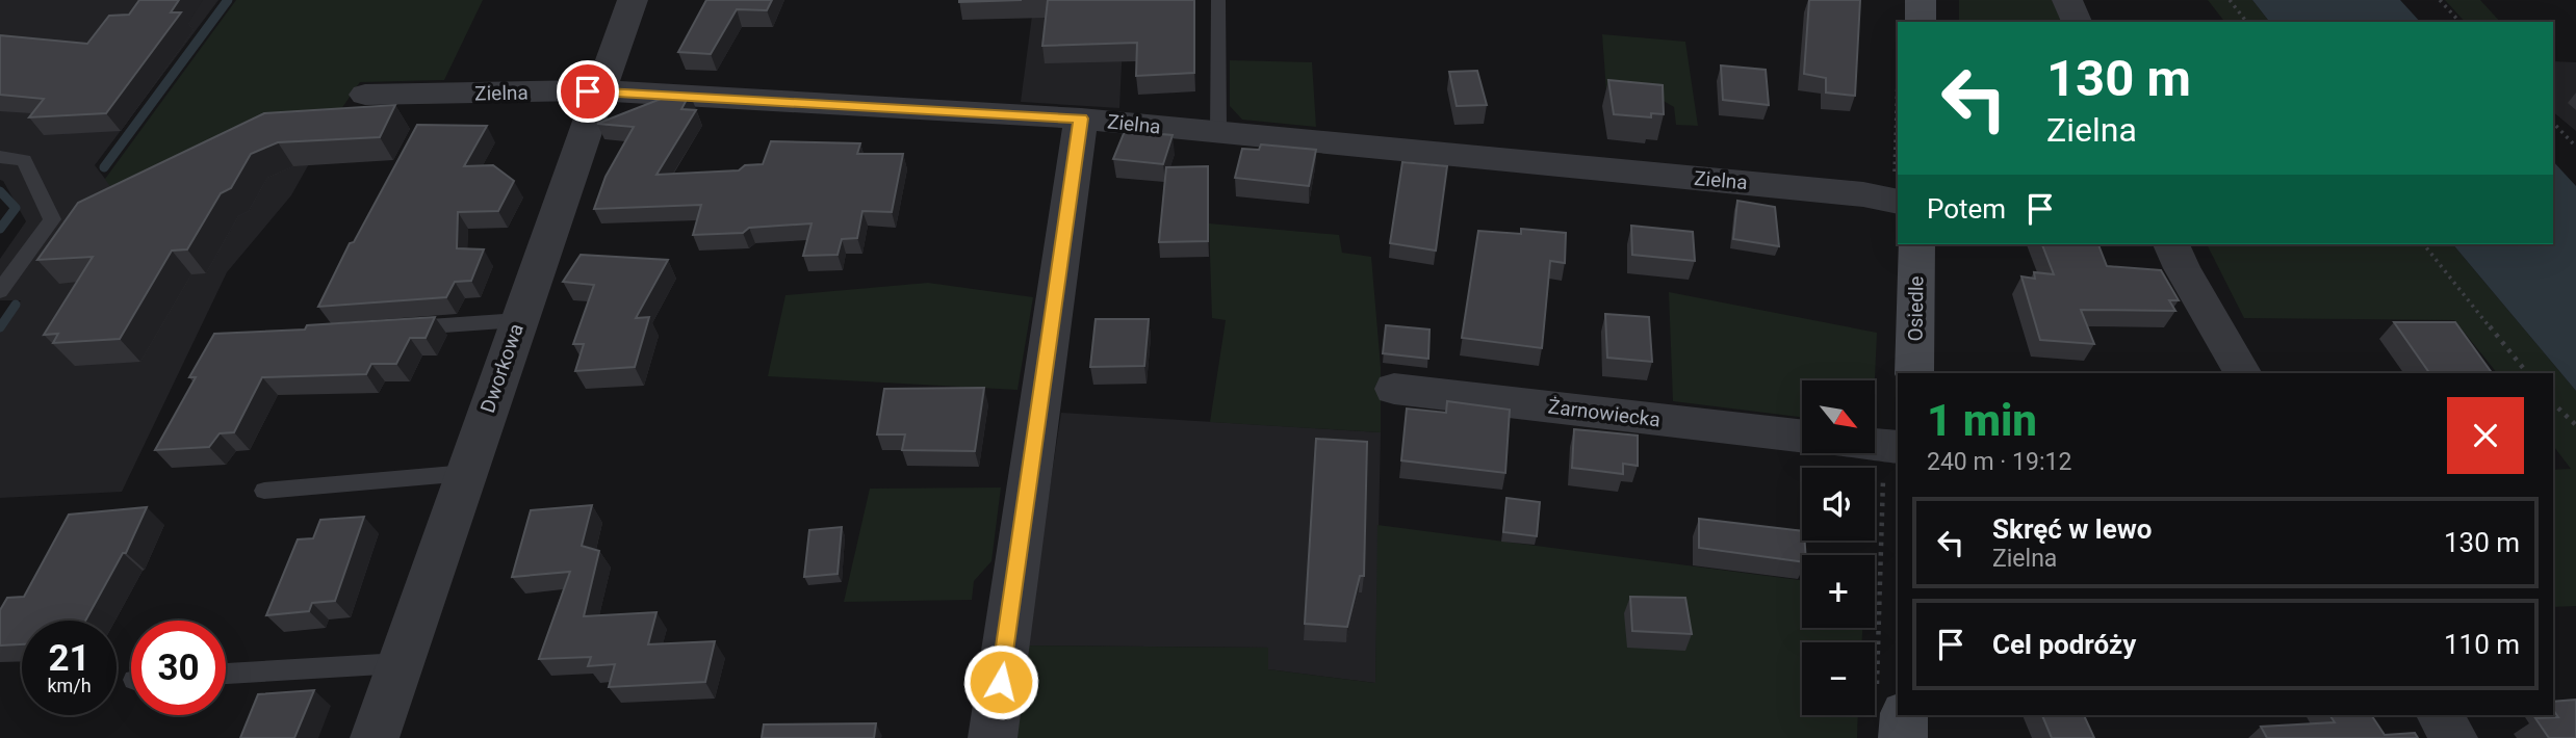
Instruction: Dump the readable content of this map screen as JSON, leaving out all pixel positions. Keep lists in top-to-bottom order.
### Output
{
  "streets": {
    "street": [
      "Zielna",
      "Osiedle",
      "Dworkowa",
      "Żarnowiecka"
    ]
  },
  "crossings": [
    ["Zielna", "Dworkowa"]
  ],
  "north": "bottom right",
  "page": {
    "turn": ["130 m", "Zielna"],
    "then": "Potem",
    "heading": ["1 min", "240 m · 19:12"],
    "map_buttons": ["+", "−"],
    "list": [
      {
        "name": "Skręć w lewo",
        "note": "Zielna",
        "value": "130 m"
      },
      {
        "name": "Cel podróży",
        "value": "110 m"
      }
    ],
    "speed": "21 km/h",
    "limit": "30"
  }
}
